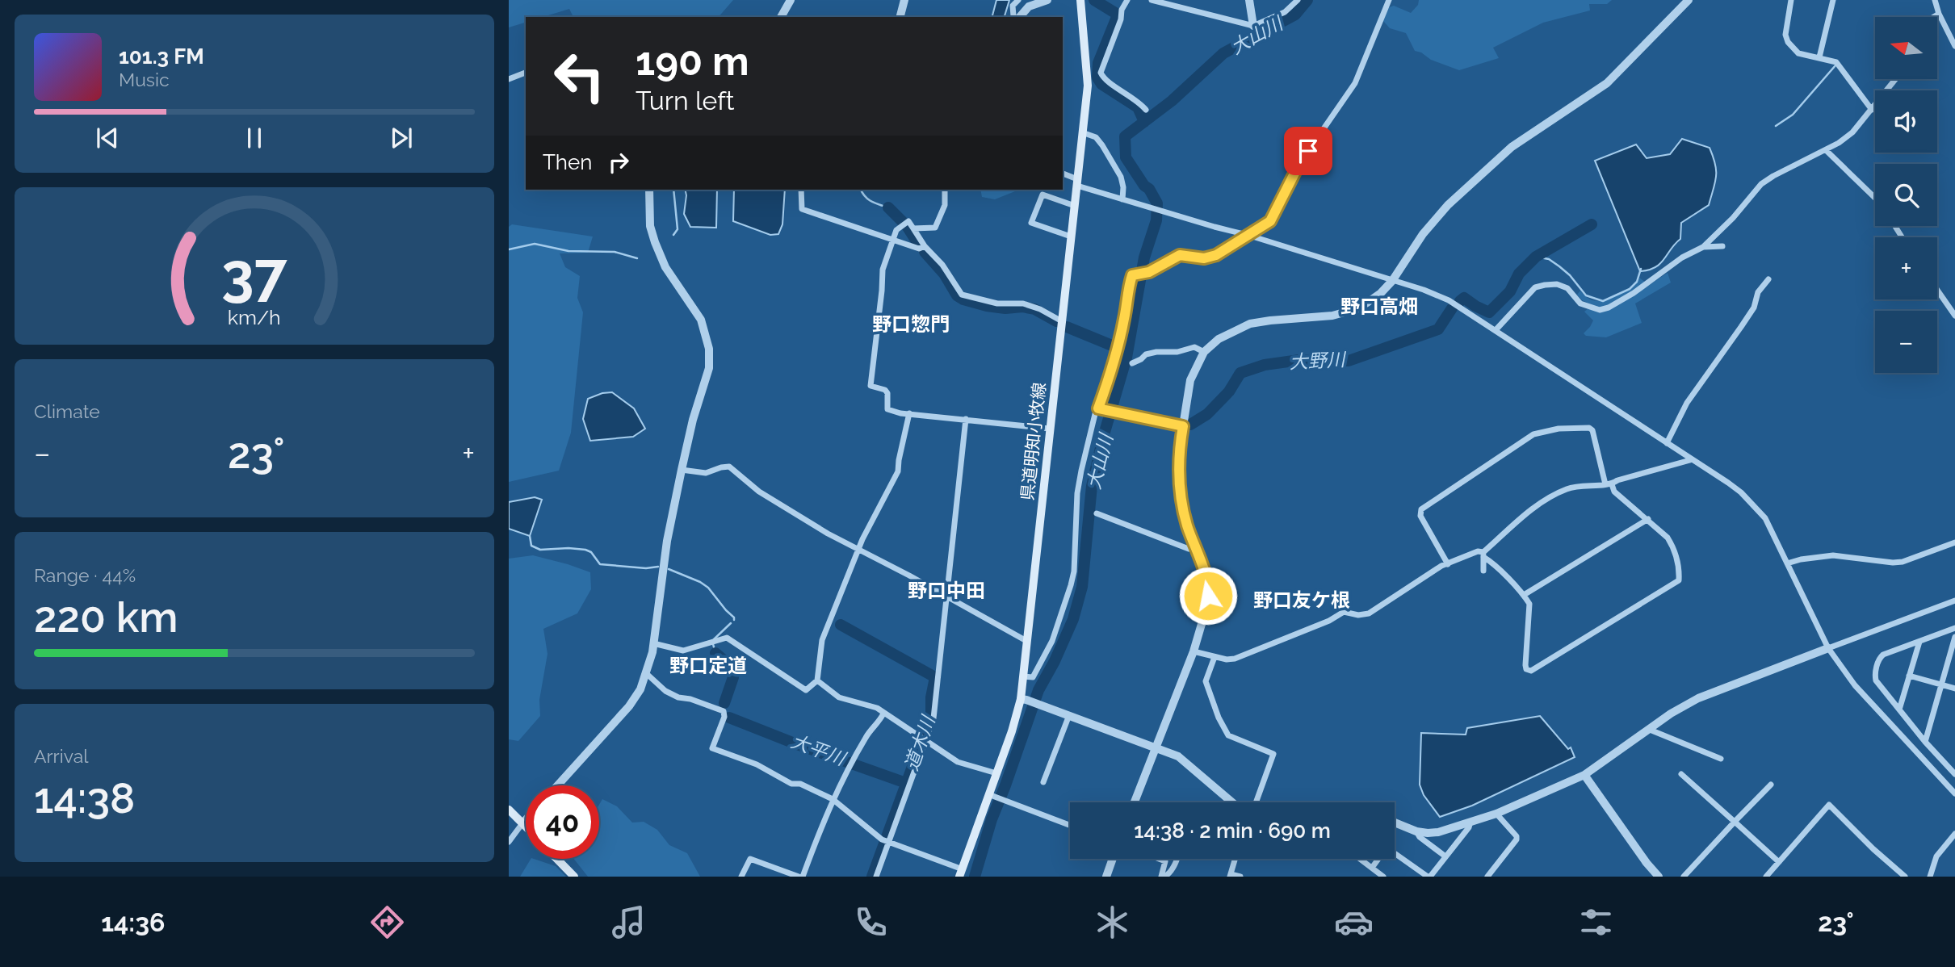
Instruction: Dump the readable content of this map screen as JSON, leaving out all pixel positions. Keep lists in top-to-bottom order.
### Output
{
  "streets": {
    "main road": ["県道明知小牧線"]
  },
  "districts": [
    "野口高畑",
    "野口惣門",
    "野口中田",
    "野口友ケ根",
    "野口定道"
  ],
  "water": [
    "大山川",
    "大野川",
    "道木川",
    "大平川"
  ],
  "north": "left",
  "page": {
    "map_buttons": ["+", "−"],
    "turn": ["190 m", "Turn left"],
    "song": ["101.3 FM", "Music"],
    "then": "Then",
    "tile": [
      "Climate",
      ["Range · 44%", "220 km"],
      ["Arrival", "14:38"]
    ],
    "heat": ["−", "23°", "+"],
    "limit": "40",
    "trip": "14:38 · 2 min · 690 m",
    "tabs": ["14:36", "23°"],
    "gauge": ["37", "km/h"]
  }
}
